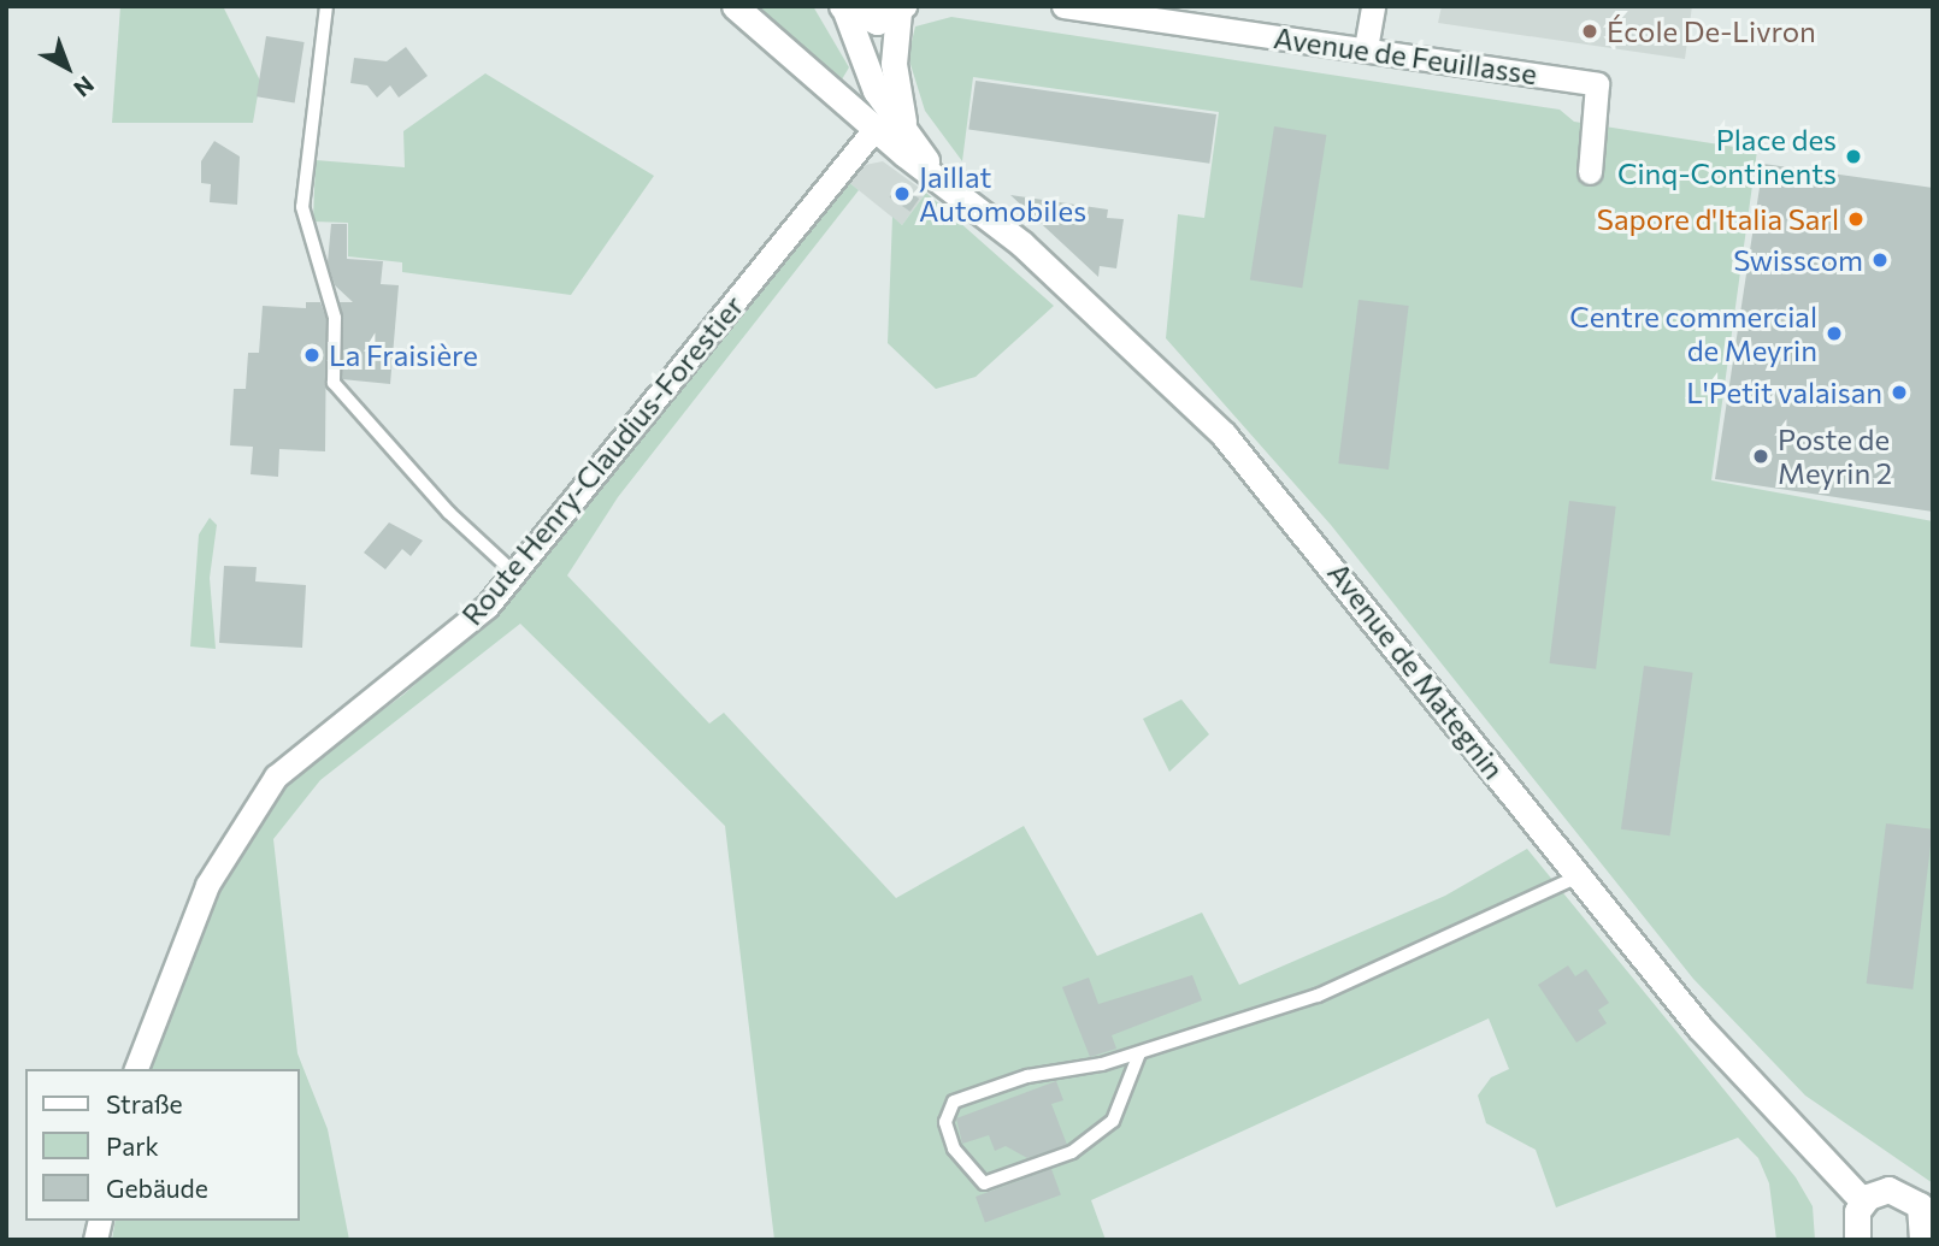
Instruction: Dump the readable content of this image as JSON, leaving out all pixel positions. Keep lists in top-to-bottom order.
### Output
{
  "streets": {
    "main road": ["Avenue de Mategnin"],
    "street": ["Avenue de Feuillasse", "Route Henry-Claudius-Forestier"]
  },
  "crossings": [
    ["Route Henry-Claudius-Forestier", "Avenue de Mategnin"]
  ],
  "places": [
    "École De-Livron",
    "Place des Cinq-Continents",
    "Jaillat Automobiles",
    "Sapore d'Italia Sarl",
    "Swisscom",
    "Centre commercial de Meyrin",
    "La Fraisière",
    "L'Petit valaisan",
    "Poste de Meyrin 2"
  ],
  "legend": ["Straße", "Park", "Gebäude"],
  "north": "bottom right"
}
